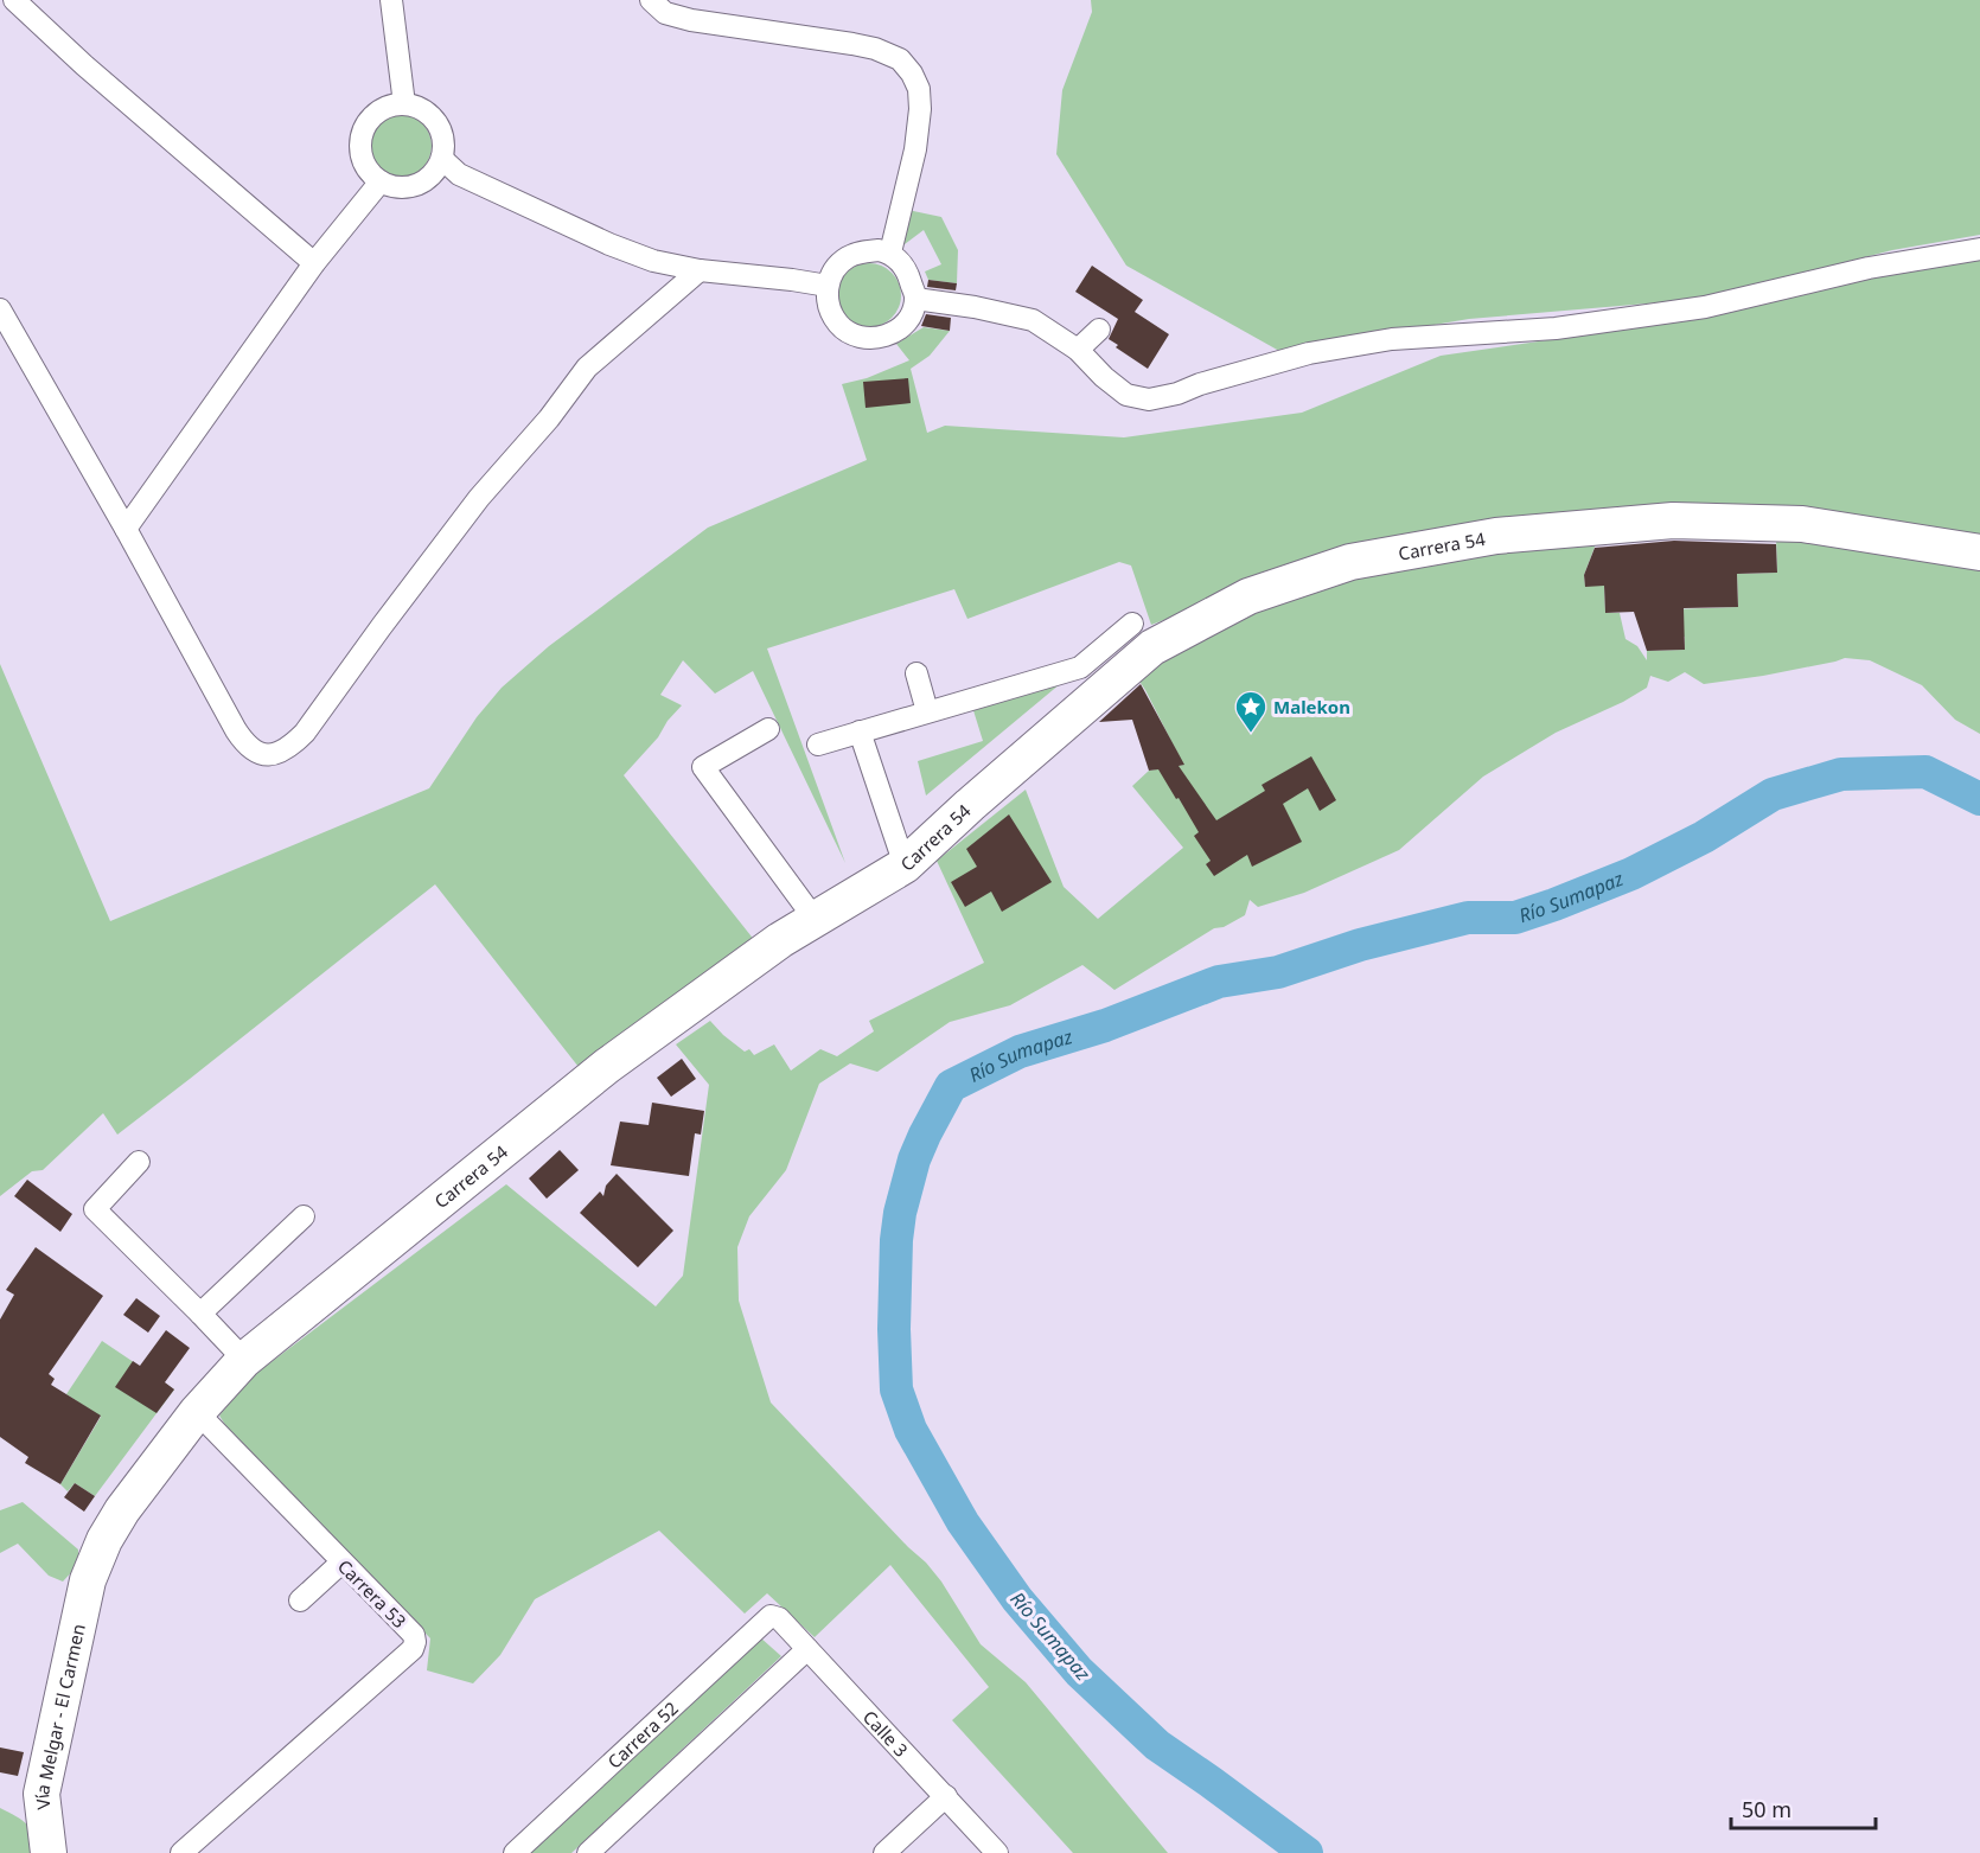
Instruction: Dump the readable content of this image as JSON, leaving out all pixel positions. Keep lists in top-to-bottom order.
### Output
{
  "streets": {
    "main road": ["Carrera 54", "Vía Melgar - El Carmen"],
    "street": ["Carrera 53", "Calle 3", "Carrera 52"]
  },
  "crossings": [
    ["Carrera 54", "Carrera 53"],
    ["Carrera 54", "Vía Melgar - El Carmen"],
    ["Calle 3", "Carrera 52"]
  ],
  "water": ["Río Sumapaz"],
  "places": {
    "place": ["Malekon"]
  },
  "scale_bar": "50 m"
}
